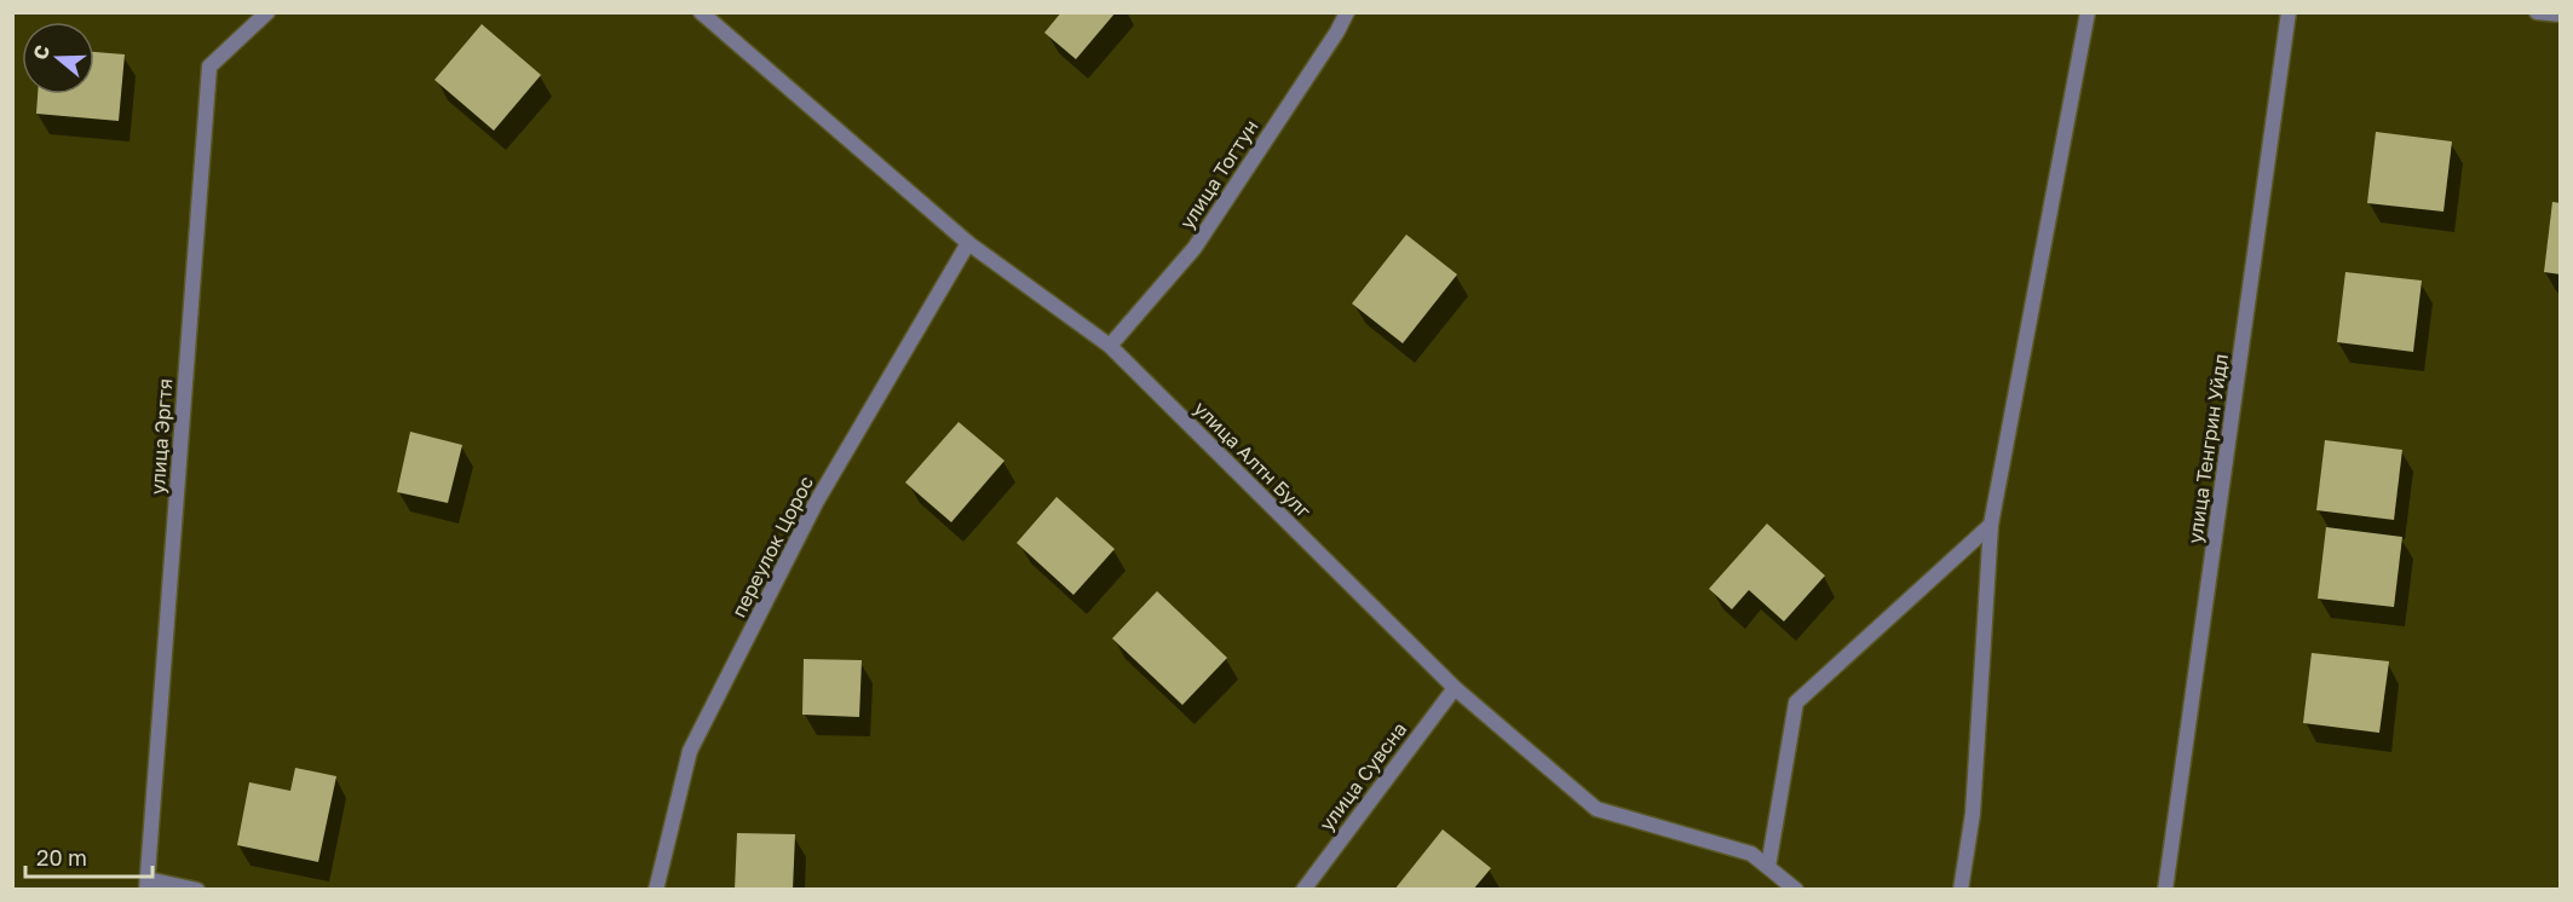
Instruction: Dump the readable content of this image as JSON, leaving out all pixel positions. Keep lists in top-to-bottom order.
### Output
{
  "streets": {
    "street": [
      "улица Тогтун",
      "улица Эргтя",
      "улица Тенгрин Уйдл",
      "улица Алтн Булг",
      "переулок Цорос",
      "улица Сувсна"
    ]
  },
  "crossings": [
    ["улица Тогтун", "улица Алтн Булг"],
    ["улица Алтн Булг", "переулок Цорос"],
    ["улица Алтн Булг", "улица Сувсна"]
  ],
  "scale_bar": "20 m",
  "north": "left"
}
